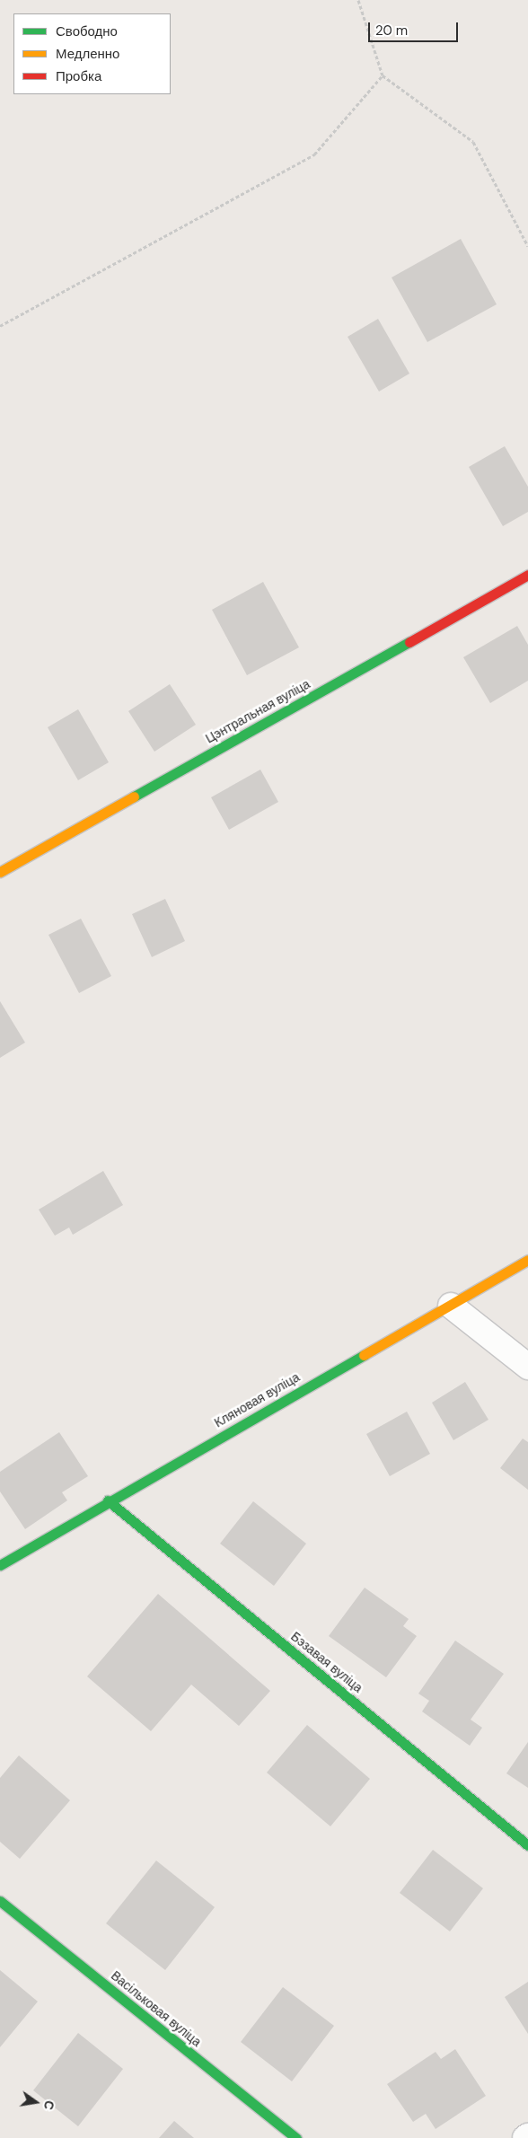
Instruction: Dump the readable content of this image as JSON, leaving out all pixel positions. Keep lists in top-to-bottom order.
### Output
{
  "streets": {
    "street": [
      "Цэнтральная вуліца",
      "Кляновая вуліца",
      "Бэзавая вуліца",
      "Васільковая вуліца"
    ]
  },
  "crossings": [
    ["Кляновая вуліца", "Бэзавая вуліца"]
  ],
  "legend": ["Свободно", "Медленно", "Пробка"],
  "scale_bar": "20 m",
  "north": "right"
}
